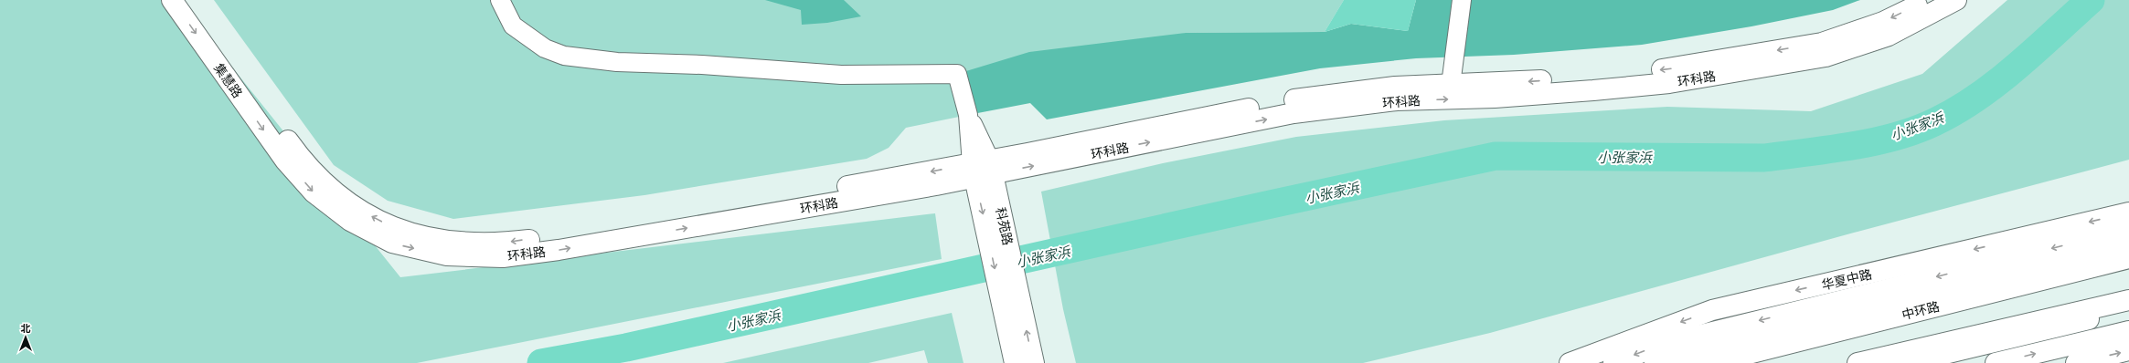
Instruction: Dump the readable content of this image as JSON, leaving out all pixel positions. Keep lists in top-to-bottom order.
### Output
{
  "streets": {
    "main road": [
      "环科路",
      "集慧路",
      "科苑路",
      "华夏中路",
      "中环路"
    ]
  },
  "crossings": [
    ["环科路", "集慧路"],
    ["环科路", "科苑路"]
  ],
  "water": ["小张家浜"],
  "north": "top"
}
